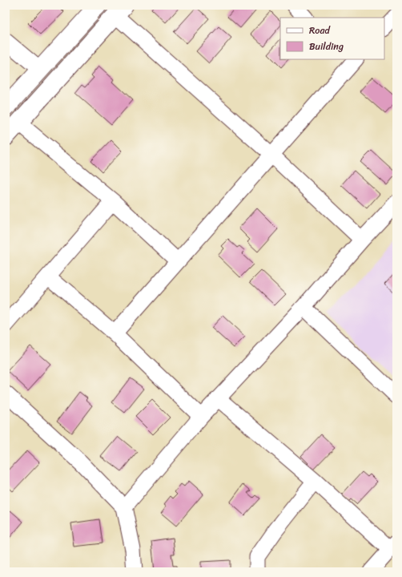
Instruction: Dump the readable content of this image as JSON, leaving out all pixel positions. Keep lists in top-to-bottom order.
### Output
{
  "legend": ["Road", "Building"]
}
